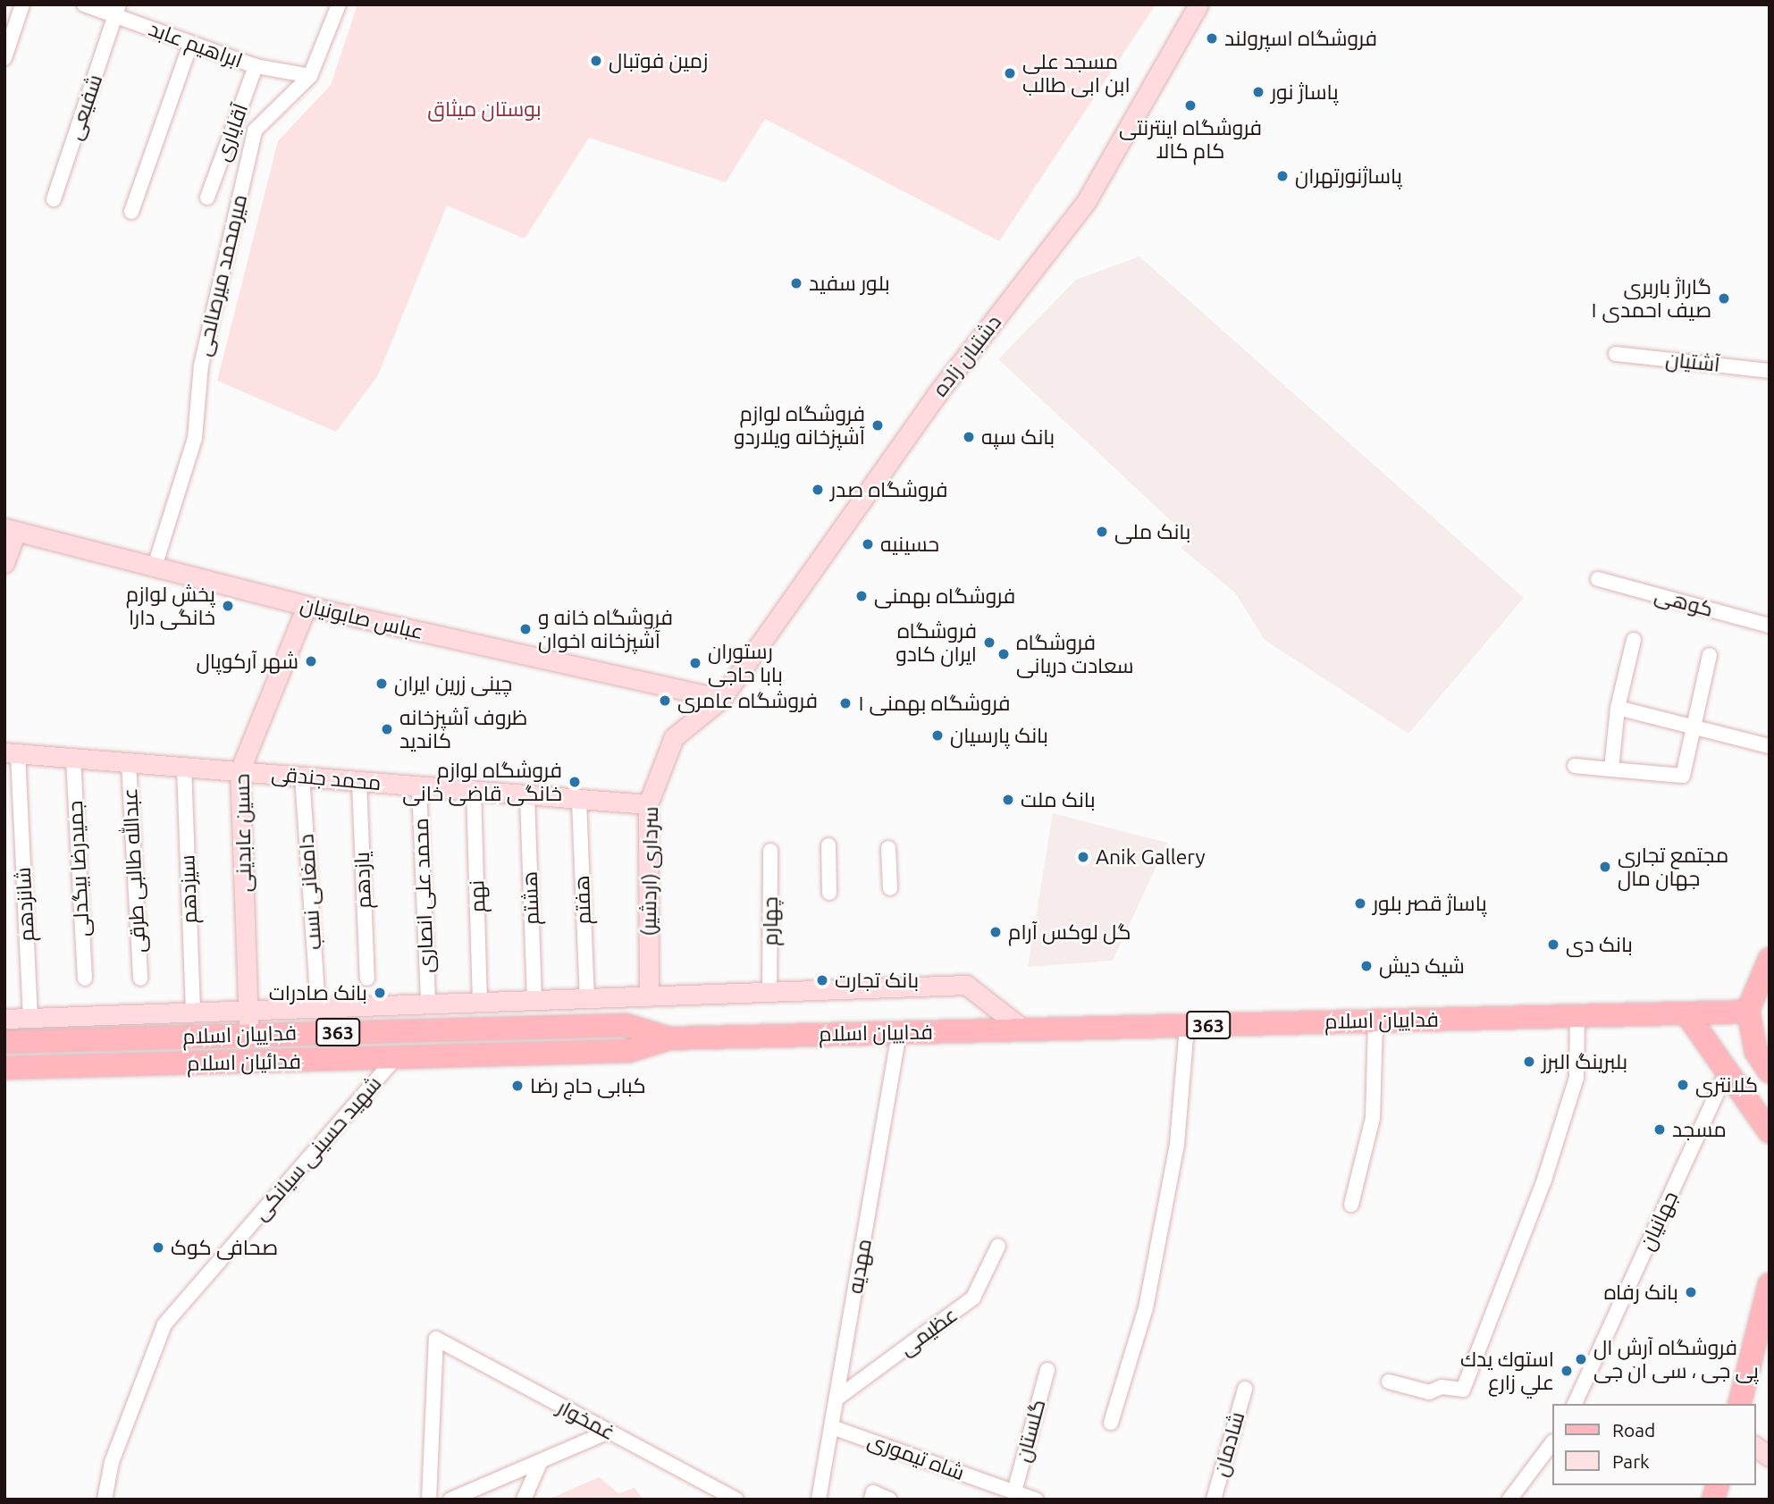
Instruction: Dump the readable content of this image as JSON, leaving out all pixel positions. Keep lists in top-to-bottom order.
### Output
{
  "streets": {
    "main road": ["فداییان اسلام", "363", "فدائیان اسلام"],
    "street": [
      "ابراهیم عابد",
      "شفیعی",
      "آقایاری",
      "میرمحمد میرصالحی",
      "دشتبان زاده",
      "آشتیان",
      "کوهی",
      "عباس صابونیان",
      "محمد جندقی",
      "حسین عابدینی",
      "جمیدرضا بیگدلی",
      "عبدالله طالبی طرقی",
      "سرداری (اردشیر)",
      "یازدهم",
      "سیزدهم",
      "دامغانی نسب",
      "محمد علی انصاری",
      "نهم",
      "هشتم",
      "هفتم",
      "شانزدهم",
      "چهارم",
      "شهید حسینی سیانکی",
      "جهانیان",
      "مهدیه",
      "عظیمی",
      "غمخوار",
      "گلستان",
      "شادمان",
      "شاه تیموری"
    ]
  },
  "crossings": [
    ["ابراهیم عابد", "شفیعی"],
    ["ابراهیم عابد", "آقایاری"],
    ["ابراهیم عابد", "میرمحمد میرصالحی"],
    ["میرمحمد میرصالحی", "عباس صابونیان"],
    ["دشتبان زاده", "عباس صابونیان"],
    ["دشتبان زاده", "سرداری (اردشیر)"],
    ["عباس صابونیان", "حسین عابدینی"],
    ["عباس صابونیان", "سرداری (اردشیر)"],
    ["محمد جندقی", "حسین عابدینی"],
    ["محمد جندقی", "جمیدرضا بیگدلی"],
    ["محمد جندقی", "عبدالله طالبی طرقی"],
    ["محمد جندقی", "سرداری (اردشیر)"],
    ["محمد جندقی", "یازدهم"],
    ["محمد جندقی", "سیزدهم"],
    ["محمد جندقی", "دامغانی نسب"],
    ["محمد جندقی", "محمد علی انصاری"],
    ["محمد جندقی", "نهم"],
    ["محمد جندقی", "هشتم"],
    ["محمد جندقی", "هفتم"],
    ["محمد جندقی", "شانزدهم"],
    ["حسین عابدینی", "فداییان اسلام"],
    ["فداییان اسلام", "فدائیان اسلام"],
    ["فداییان اسلام", "مهدیه"],
    ["فدائیان اسلام", "شهید حسینی سیانکی"],
    ["مهدیه", "عظیمی"],
    ["مهدیه", "شاه تیموری"],
    ["گلستان", "شاه تیموری"]
  ],
  "parks": ["بوستان میثاق"],
  "places": [
    "فروشگاه اسپرولند",
    "زمین فوتبال",
    "مسجد علی ابن ابی طالب",
    "پاساژ نور",
    "فروشگاه اینترنتی کام کالا",
    "پاساژنورتهران",
    "بلور سفید",
    "گاراژ باربری صیف احمدی ۱",
    "فروشگاه لوازم آشپزخانه ویلاردو",
    "بانک سپه",
    "فروشگاه صدر",
    "بانک ملی",
    "حسینیه",
    "فروشگاه بهمنی",
    "پخش لوازم خانگی دارا",
    "فروشگاه خانه و آشپزخانه اخوان",
    "فروشگاه ایران کادو",
    "فروشگاه سعادت دریانی",
    "شهر آرکوپال",
    "رستوران بابا حاجی",
    "چینی زرین ایران",
    "فروشگاه عامری",
    "فروشگاه بهمنی ۱",
    "ظروف آشپزخانه كانديد",
    "بانک پارسیان",
    "فروشگاه لوازم خانگی قاضی خانی",
    "بانک ملت",
    "Anik Gallery",
    "مجتمع تجاری جهان مال",
    "پاساژ قصر بلور",
    "گل لوکس آرام",
    "بانک دی",
    "شیک دیش",
    "بانک تجارت",
    "بانک صادرات",
    "بلبرینگ البرز",
    "کلانتری",
    "کبابی حاج رضا",
    "مسجد",
    "صحافی کوک",
    "بانک رفاه",
    "فروشگاه آرش ال پی جی ، سی ان جی",
    "استوك يدك علي زارع"
  ],
  "legend": ["Road", "Park"]
}
